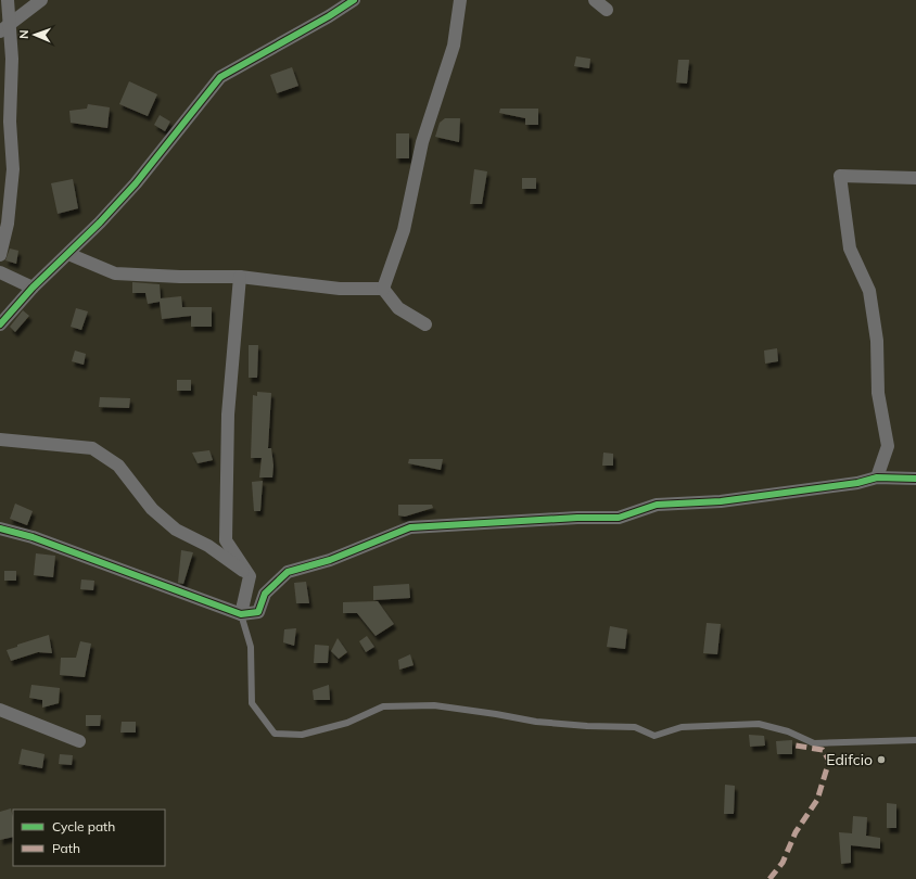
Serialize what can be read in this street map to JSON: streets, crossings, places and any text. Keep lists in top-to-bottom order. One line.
{"places":["Edifcio"],"legend":["Cycle path","Path"],"north":"left"}
